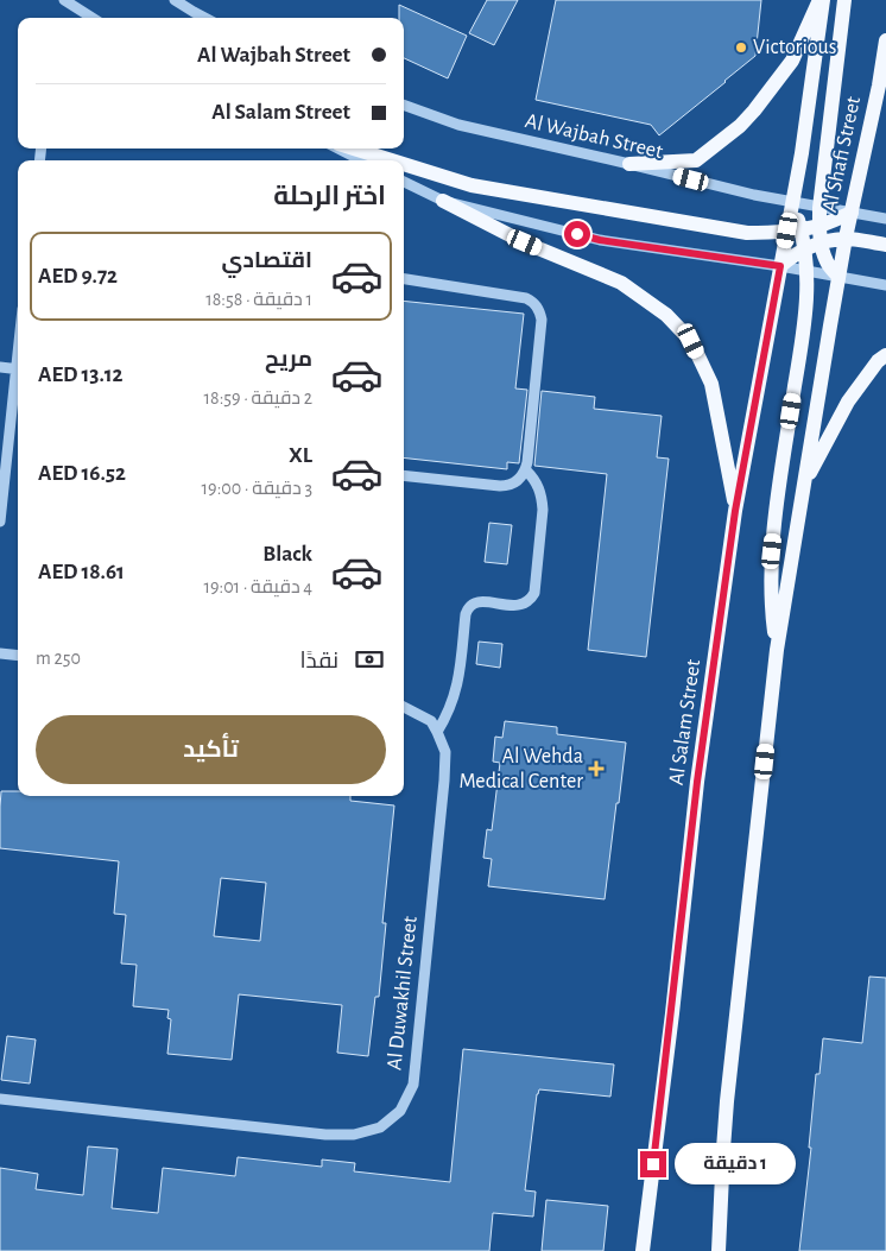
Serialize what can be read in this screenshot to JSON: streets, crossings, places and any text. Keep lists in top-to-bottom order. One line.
{"streets":{"main road":["Al Shafi Street","Al Salam Street"],"street":["Al Wajbah Street","Al Duwakhil Street"]},"crossings":[["Al Wajbah Street","Al Shafi Street"]],"places":{"other":["Victorious"],"health":["Al Wehda Medical Center"]},"page":{"banner":["Al Wajbah Street","Al Salam Street"],"heading":"اختر الرحلة","list":[{"name":"اقتصادي","note":"1 دقيقة · 18:58","value":"AED 9.72"},{"name":"مريح","note":"2 دقيقة · 18:59","value":"AED 13.12"},{"name":"XL","note":"3 دقيقة · 19:00","value":"AED 16.52"},{"name":"Black","note":"4 دقيقة · 19:01","value":"AED 18.61"}],"pay":["نقدًا","250 m"],"buttons":"تأكيد","bubble":"1 دقيقة"}}
